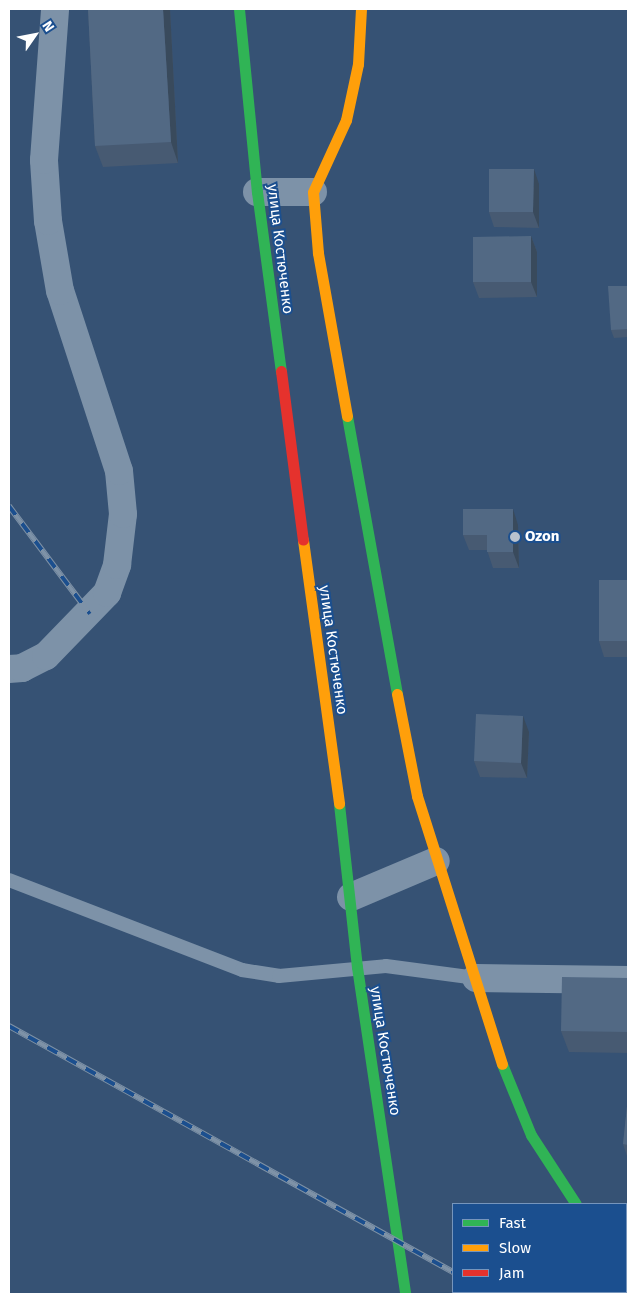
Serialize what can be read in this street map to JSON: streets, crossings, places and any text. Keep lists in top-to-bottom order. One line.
{"streets":{"street":["улица Костюченко"]},"places":["Ozon"],"legend":["Fast","Slow","Jam"],"north":"top right"}
